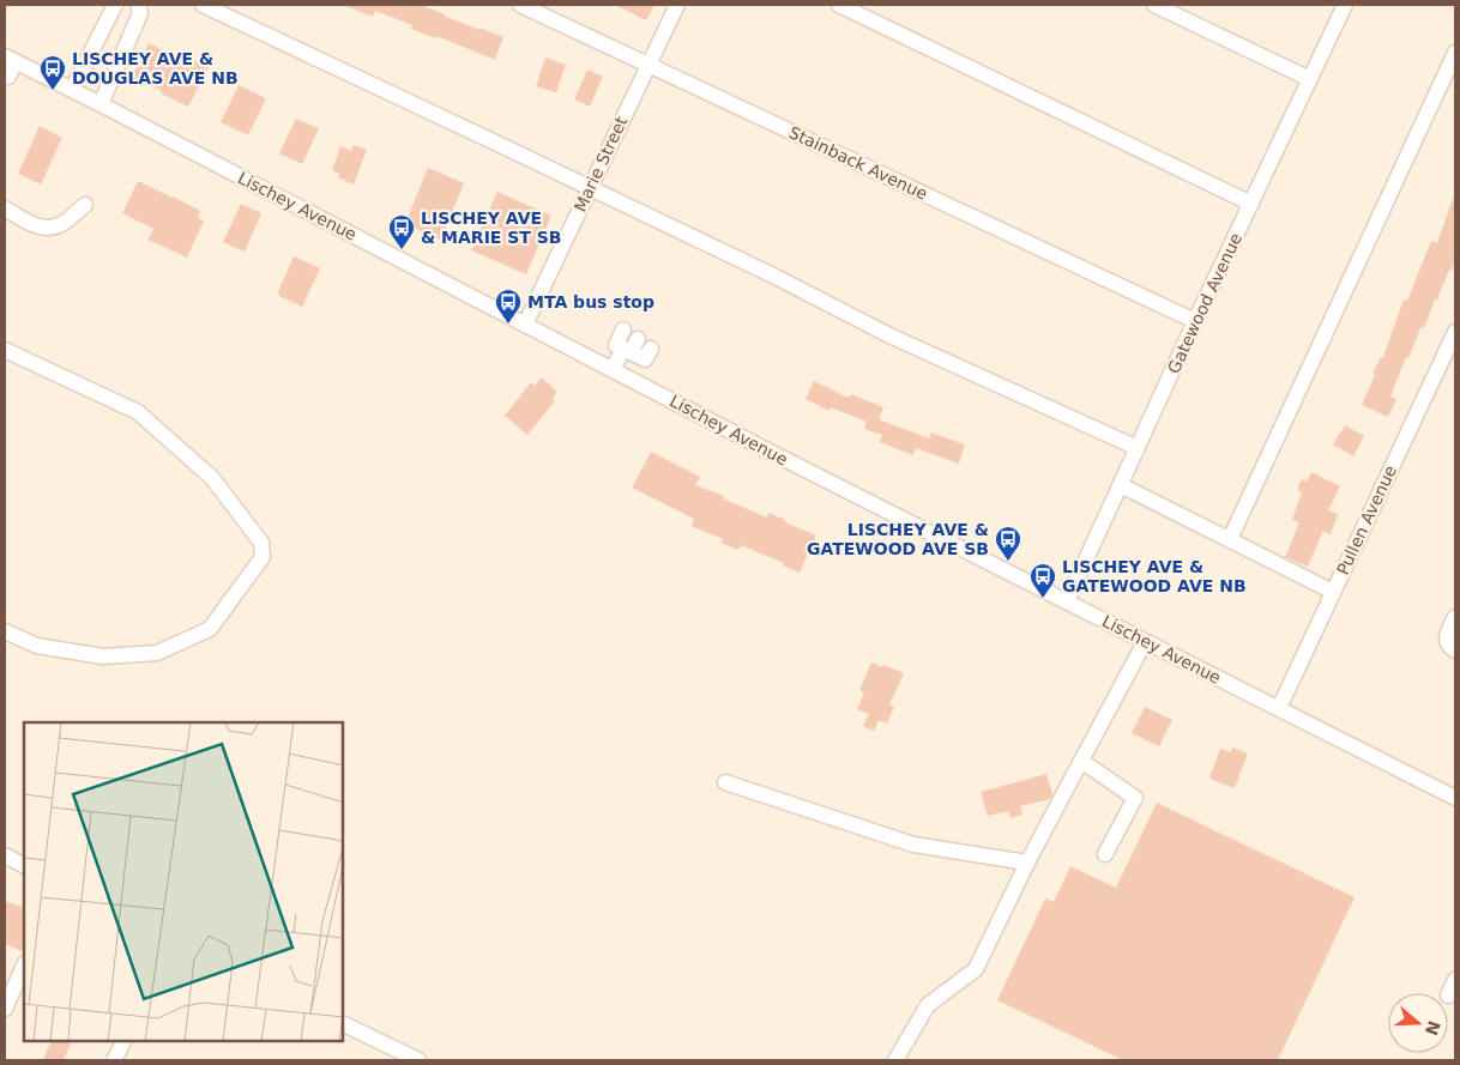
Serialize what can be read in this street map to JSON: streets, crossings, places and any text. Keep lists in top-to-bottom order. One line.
{"streets":{"street":["Stainback Avenue","Marie Street","Lischey Avenue","Gatewood Avenue","Pullen Avenue"]},"crossings":[["Stainback Avenue","Marie Street"],["Stainback Avenue","Gatewood Avenue"],["Marie Street","Lischey Avenue"],["Lischey Avenue","Gatewood Avenue"],["Lischey Avenue","Pullen Avenue"]],"places":{"bus stop":["LISCHEY AVE & DOUGLAS AVE NB","LISCHEY AVE & MARIE ST SB","MTA bus stop","LISCHEY AVE & GATEWOOD AVE SB","LISCHEY AVE & GATEWOOD AVE NB"]},"north":"right"}
